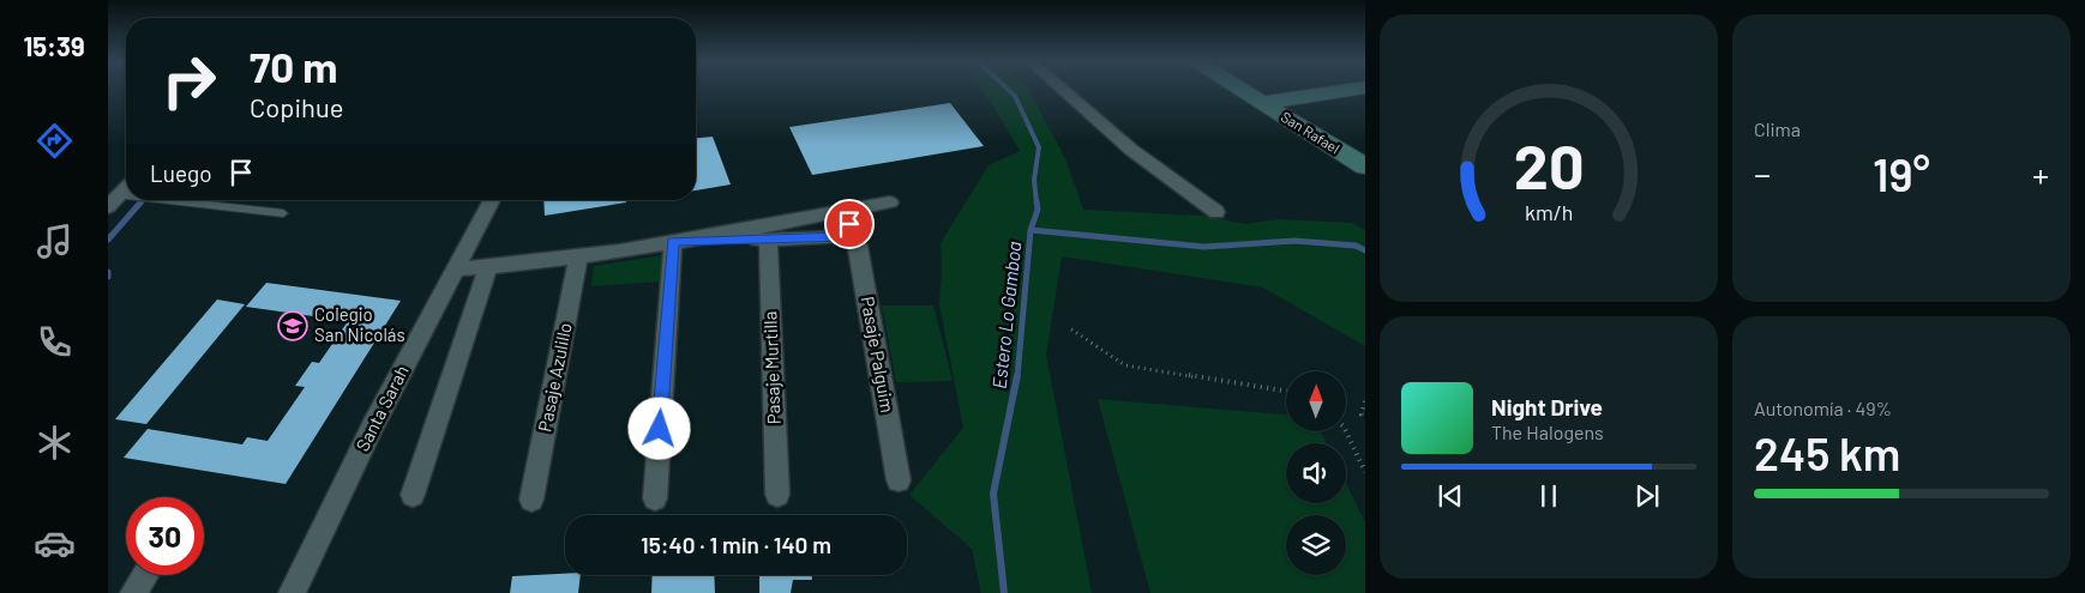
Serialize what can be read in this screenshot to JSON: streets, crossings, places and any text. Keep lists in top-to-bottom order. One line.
{"streets":{"street":["San Rafael","Pasaje Palguim","Pasaje Murtilla","Pasaje Azulillo","Santa Sarah"]},"water":["Estero Lo Gamboa"],"places":{"school or university":["Colegio San Nicolás"]},"north":"top","page":{"tabs":"15:39","tile":["Clima",["Autonomía · 49%","245 km"]],"turn":["70 m","Copihue"],"then":"Luego","heat":["−","19°","+"],"song":["Night Drive","The Halogens"],"limit":"30","trip":"15:40 · 1 min · 140 m","gauge":["20","km/h"]}}
